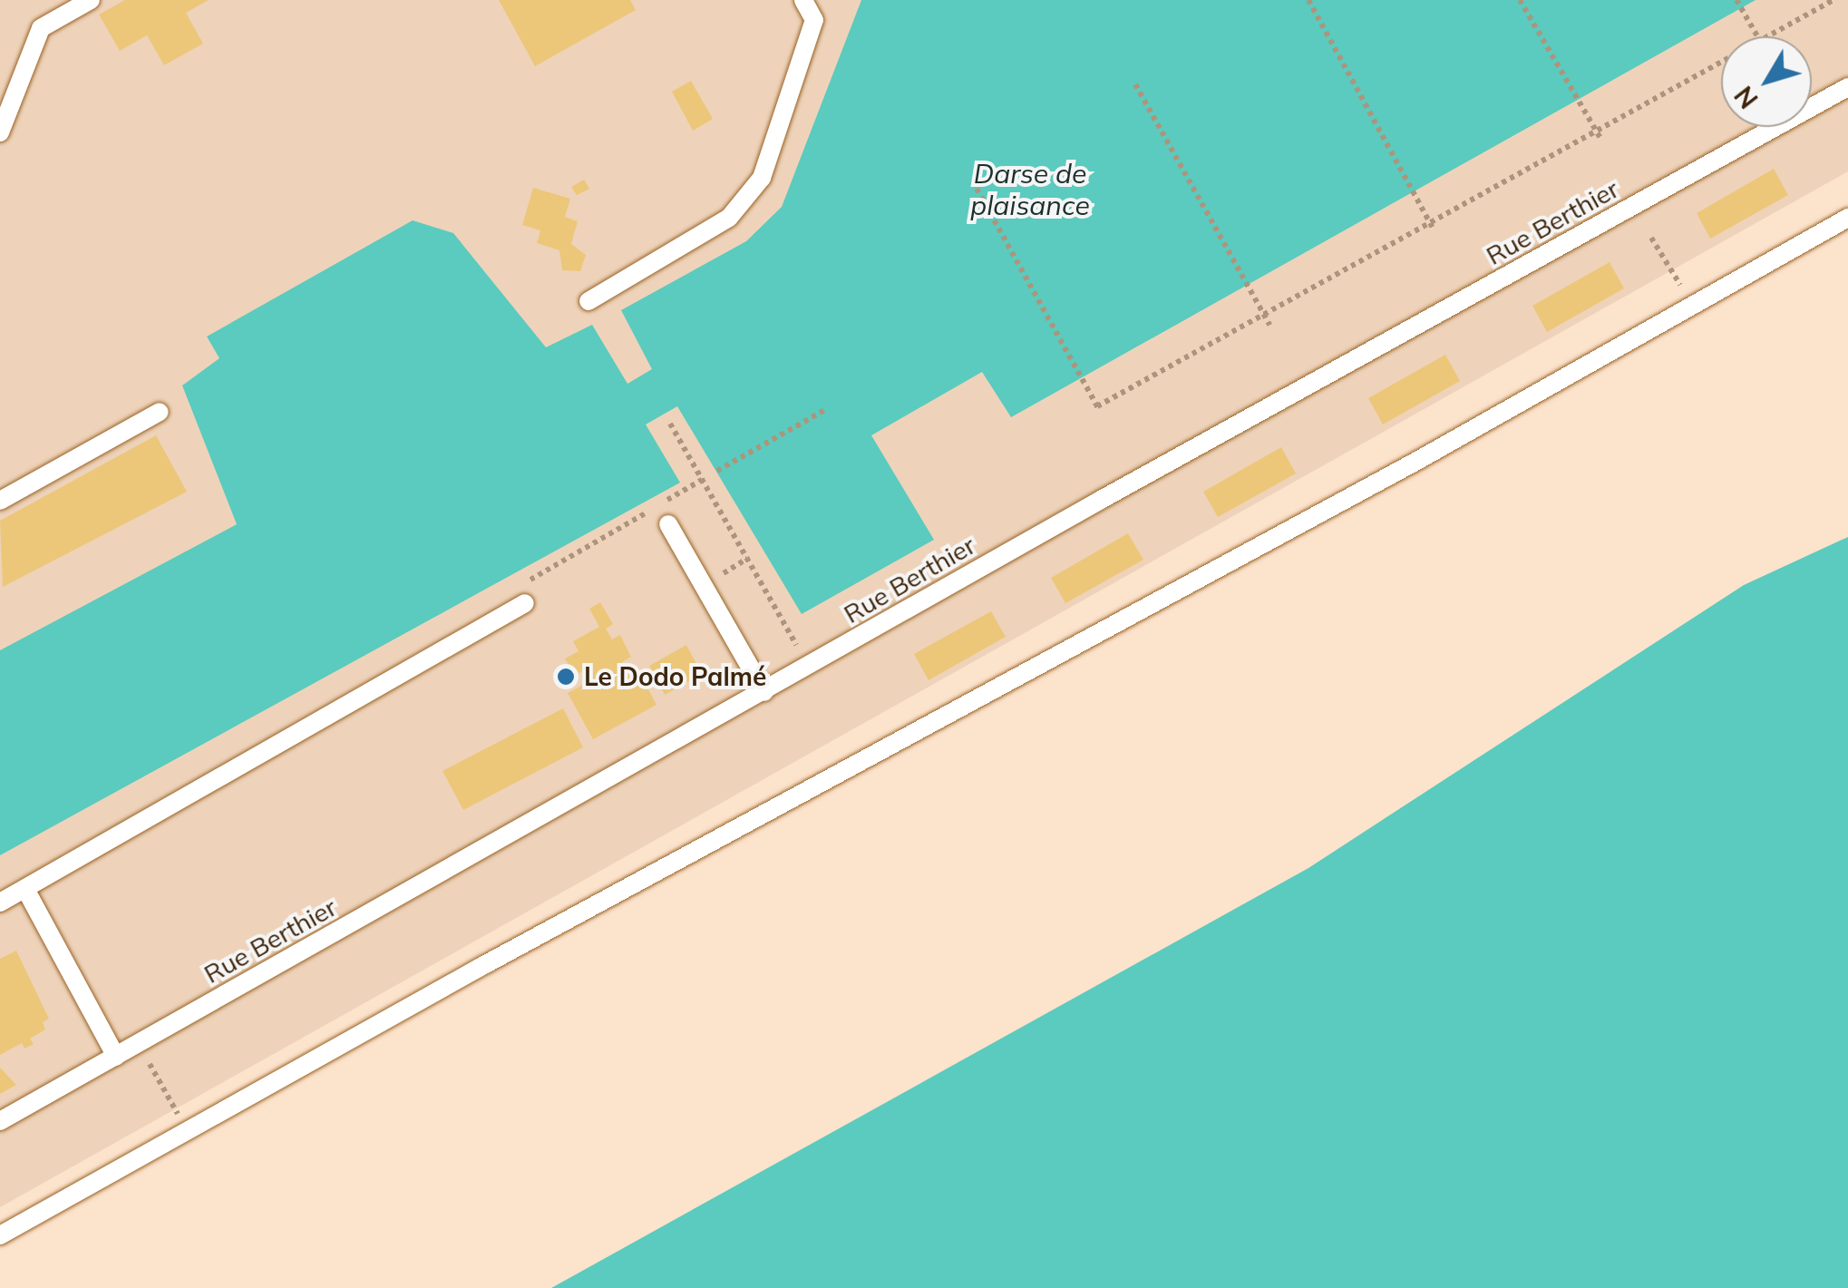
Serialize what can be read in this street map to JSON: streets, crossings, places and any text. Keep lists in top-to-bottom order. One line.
{"streets":{"lane":["Rue Berthier"]},"water":["Darse de plaisance"],"places":["Le Dodo Palmé"],"north":"bottom left"}
